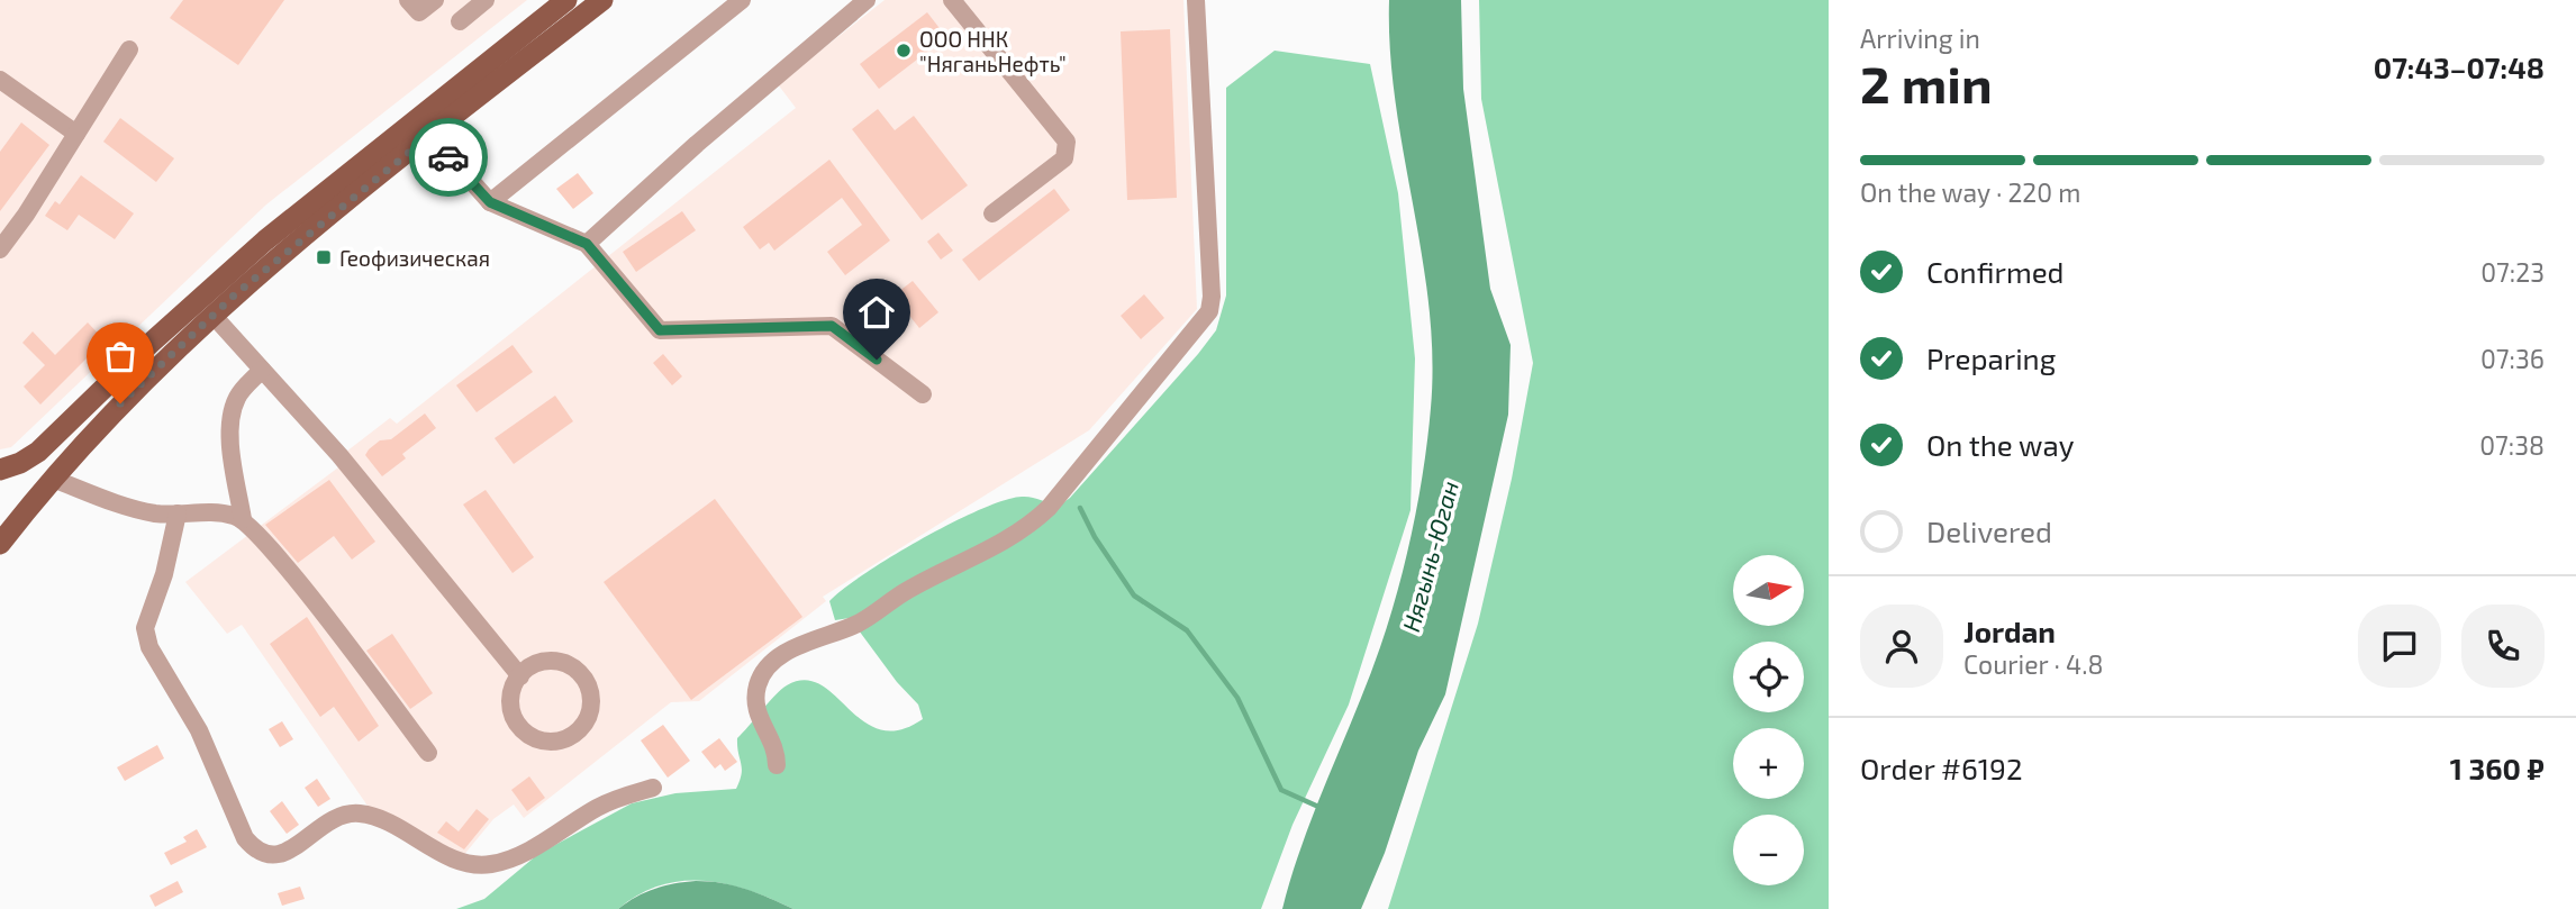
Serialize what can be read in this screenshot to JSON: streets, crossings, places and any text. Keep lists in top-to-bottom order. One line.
{"water":["Нягынь-Юган"],"places":{"other":["ООО ННК \"НяганьНефть\""],"transit":["Геофизическая"]},"north":"right","page":{"heading":["2 min","Arriving in","07:43–07:48"],"panel":["Jordan","Courier · 4.8","Order #6192","1 360 ₽"],"bar":"On the way · 220 m","list":[["Confirmed","07:23"],["Preparing","07:36"],["On the way","07:38"],"Delivered"],"map_buttons":["+","−"]}}
